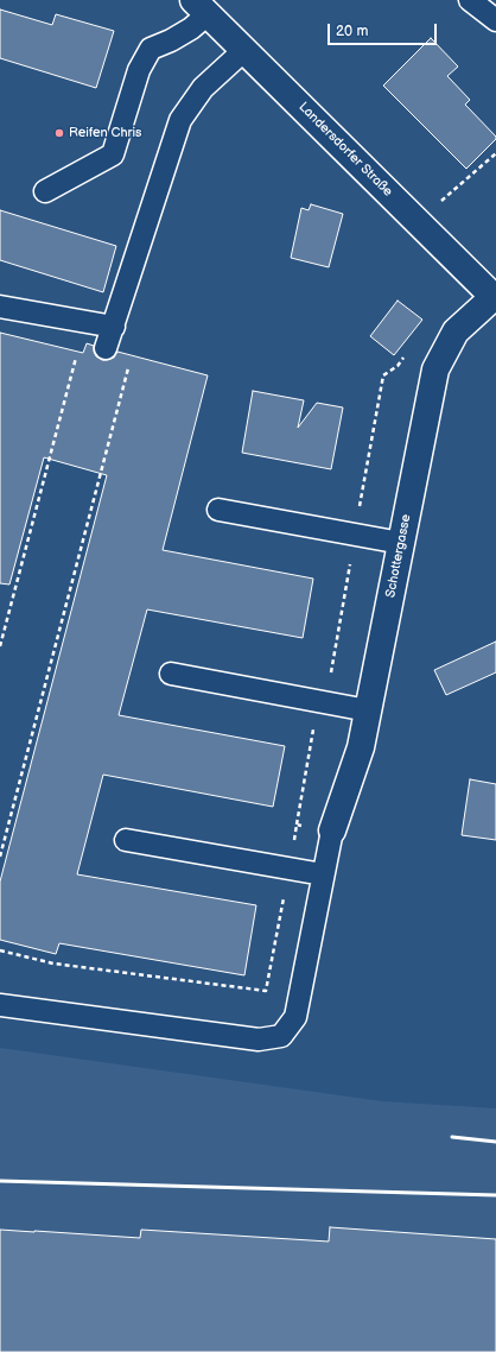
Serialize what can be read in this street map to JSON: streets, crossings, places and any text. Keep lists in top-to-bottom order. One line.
{"streets":{"street":["Landersdorfer Straße","Schottergasse"]},"crossings":[["Landersdorfer Straße","Schottergasse"]],"places":["Reifen Chris"],"scale_bar":"20 m"}
